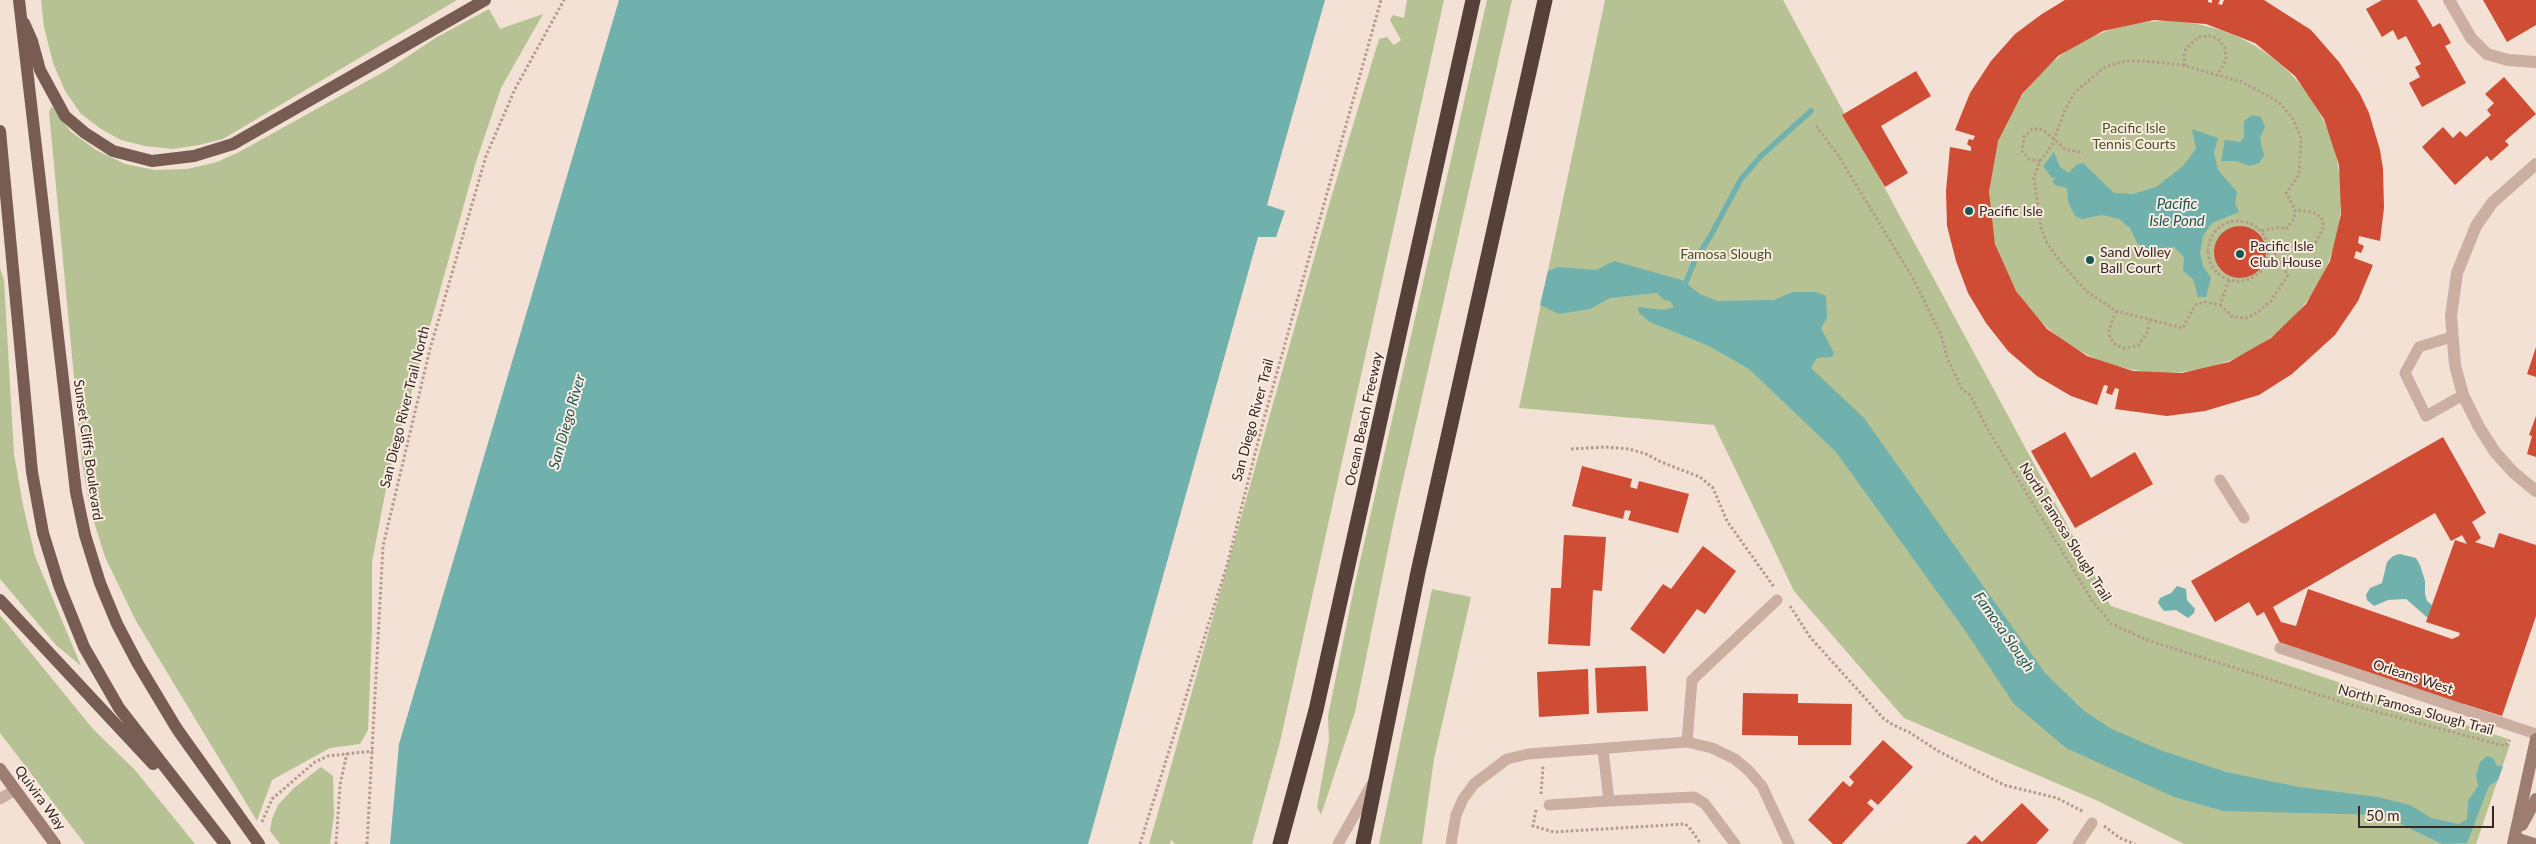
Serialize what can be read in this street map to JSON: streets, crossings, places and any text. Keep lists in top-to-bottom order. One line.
{"streets":{"highway":["Ocean Beach Freeway"],"main road":["Sunset Cliffs Boulevard","Quivira Way"],"lane":["Orleans West"],"path":["San Diego River Trail North","San Diego River Trail","North Famosa Slough Trail"]},"crossings":[["North Famosa Slough Trail","Orleans West"]],"water":["Pacific Isle Pond","San Diego River","Famosa Slough"],"parks":["Pacific Isle Tennis Courts","Famosa Slough"],"places":["Pacific Isle","Pacific Isle Club House","Sand Volley Ball Court"],"scale_bar":"50 m"}
